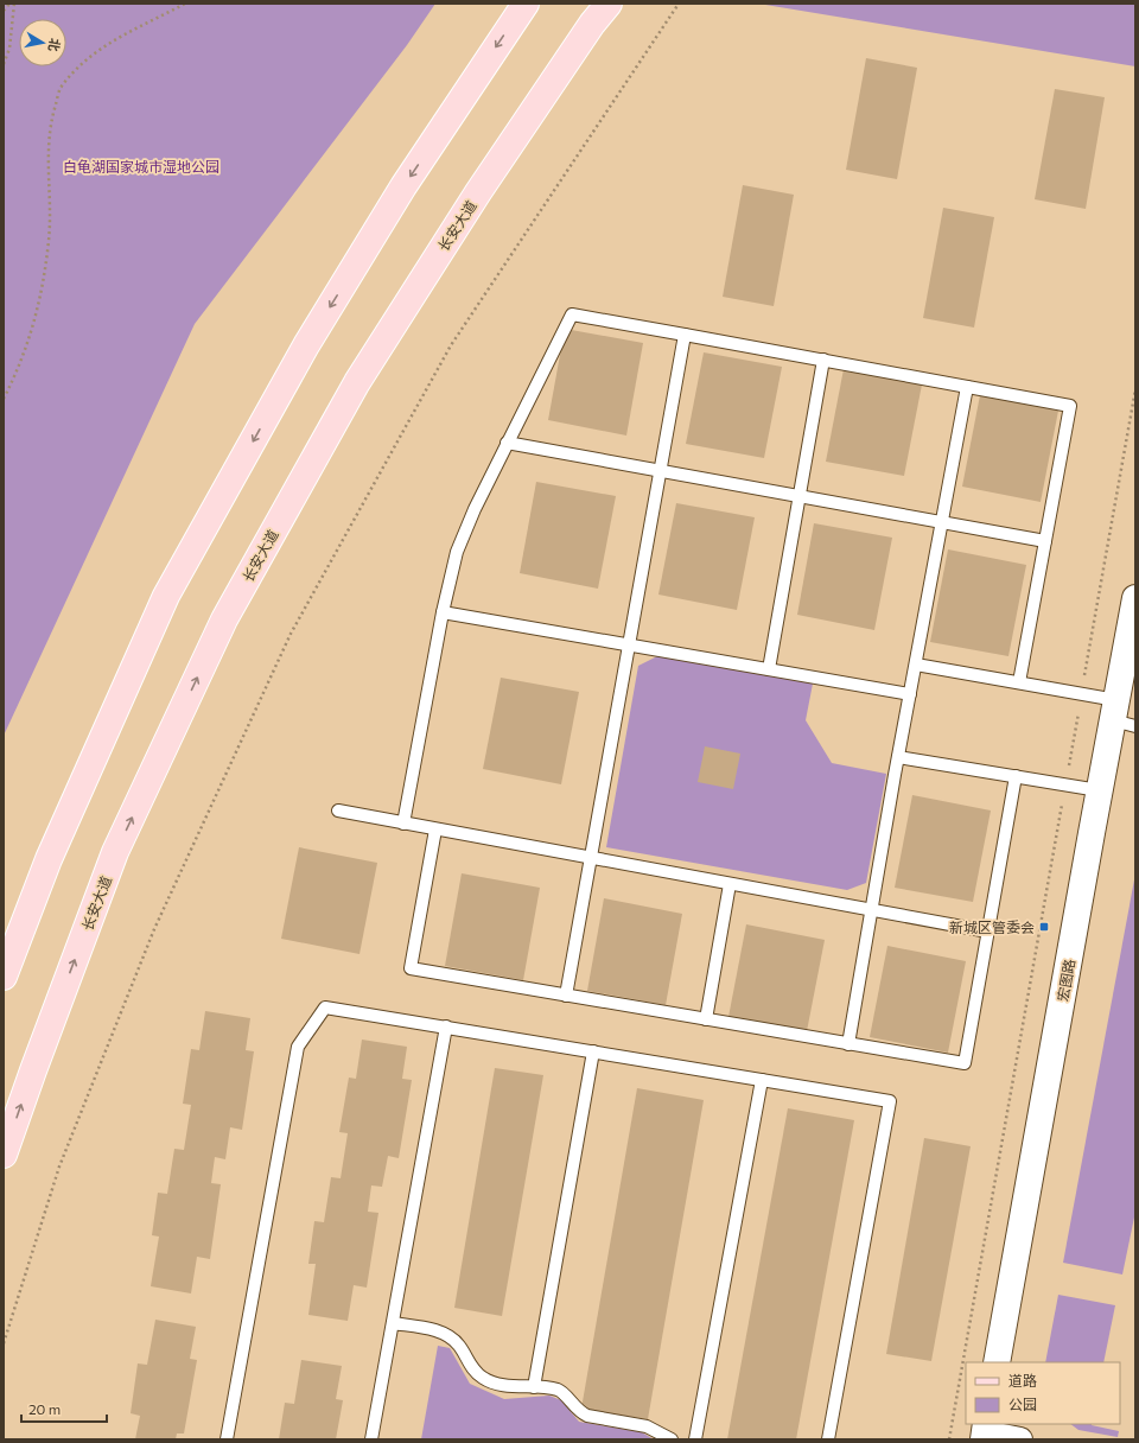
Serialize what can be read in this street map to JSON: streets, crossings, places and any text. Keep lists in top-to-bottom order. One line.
{"streets":{"main road":["长安大道"],"street":["宏图路"]},"parks":["白龟湖国家城市湿地公园"],"places":{"transit":["新城区管委会"]},"legend":["道路","公园"],"scale_bar":"20 m","north":"right"}
